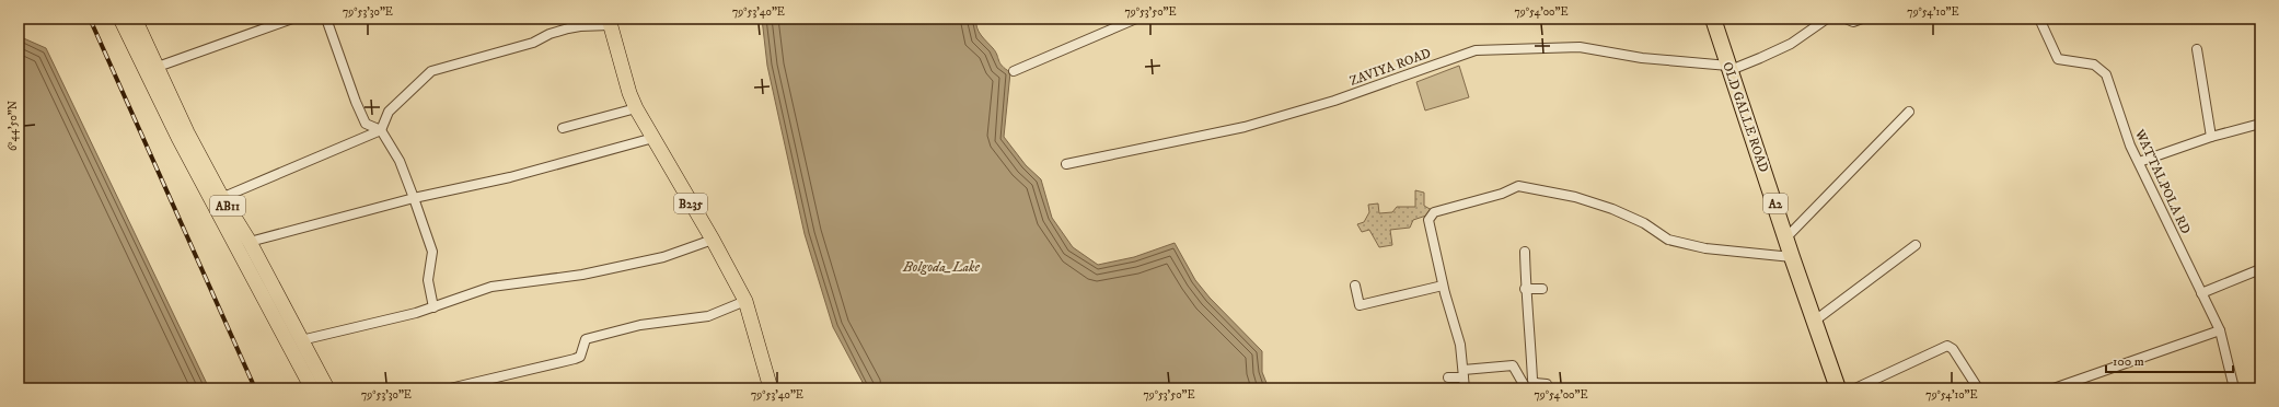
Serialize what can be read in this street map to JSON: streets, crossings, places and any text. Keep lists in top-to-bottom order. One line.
{"streets":{"highway":["OLD GALLE ROAD","A2"],"main road":["B235","AB11"],"street":["ZAVIYA ROAD","WATTALPOLA RD"]},"crossings":[["ZAVIYA ROAD","OLD GALLE ROAD"]],"water":["Bolgoda_Lake"],"scale_bar":"100 m","coordinates":["79°53'30\"E","79°53'40\"E","79°53'50\"E","79°54'00\"E","79°54'10\"E","6°44'50\"N"]}
